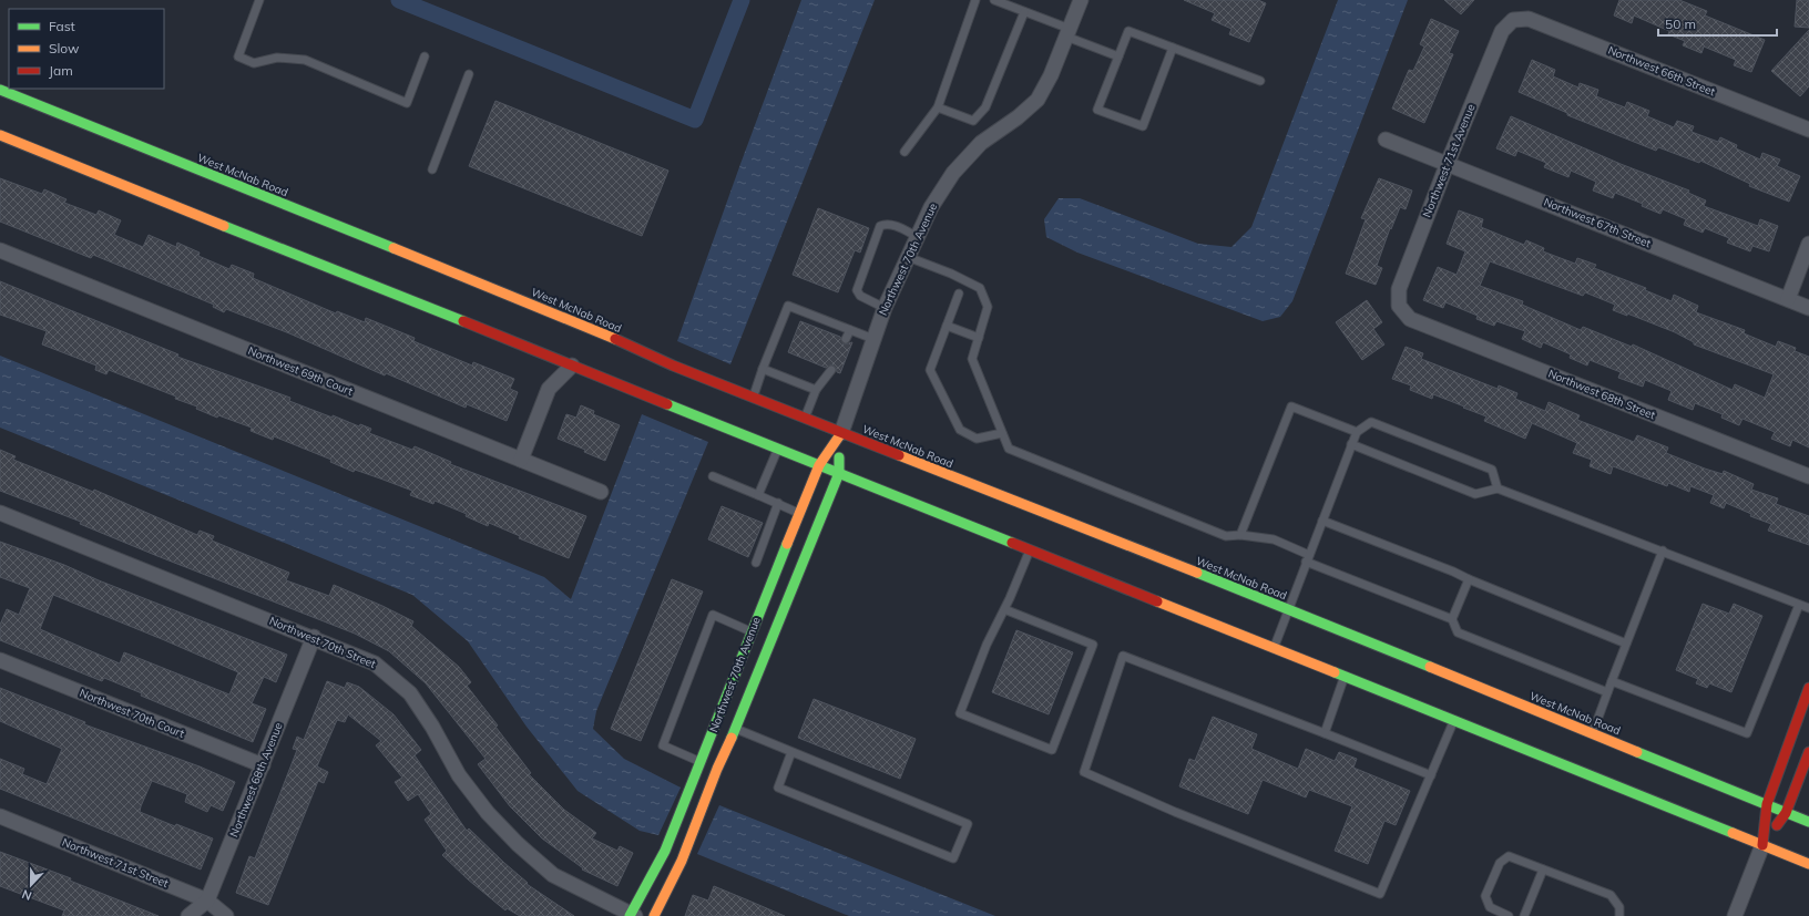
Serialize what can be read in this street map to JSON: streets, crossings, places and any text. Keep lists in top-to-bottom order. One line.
{"streets":{"main road":["West McNab Road","Northwest 70th Avenue"],"street":["Northwest 66th Street","Northwest 71st Avenue","Northwest 67th Street","Northwest 69th Court","Northwest 68th Street","Northwest 70th Street","Northwest 70th Court","Northwest 68th Avenue","Northwest 71st Street"]},"crossings":[["Northwest 66th Street","Northwest 71st Avenue"],["Northwest 71st Avenue","Northwest 67th Street"],["Northwest 71st Avenue","Northwest 68th Street"],["West McNab Road","Northwest 70th Avenue"],["Northwest 70th Avenue","Northwest 70th Street"],["Northwest 70th Street","Northwest 68th Avenue"],["Northwest 70th Court","Northwest 68th Avenue"],["Northwest 68th Avenue","Northwest 71st Street"]],"legend":["Fast","Slow","Jam"],"scale_bar":"50 m","north":"bottom"}
